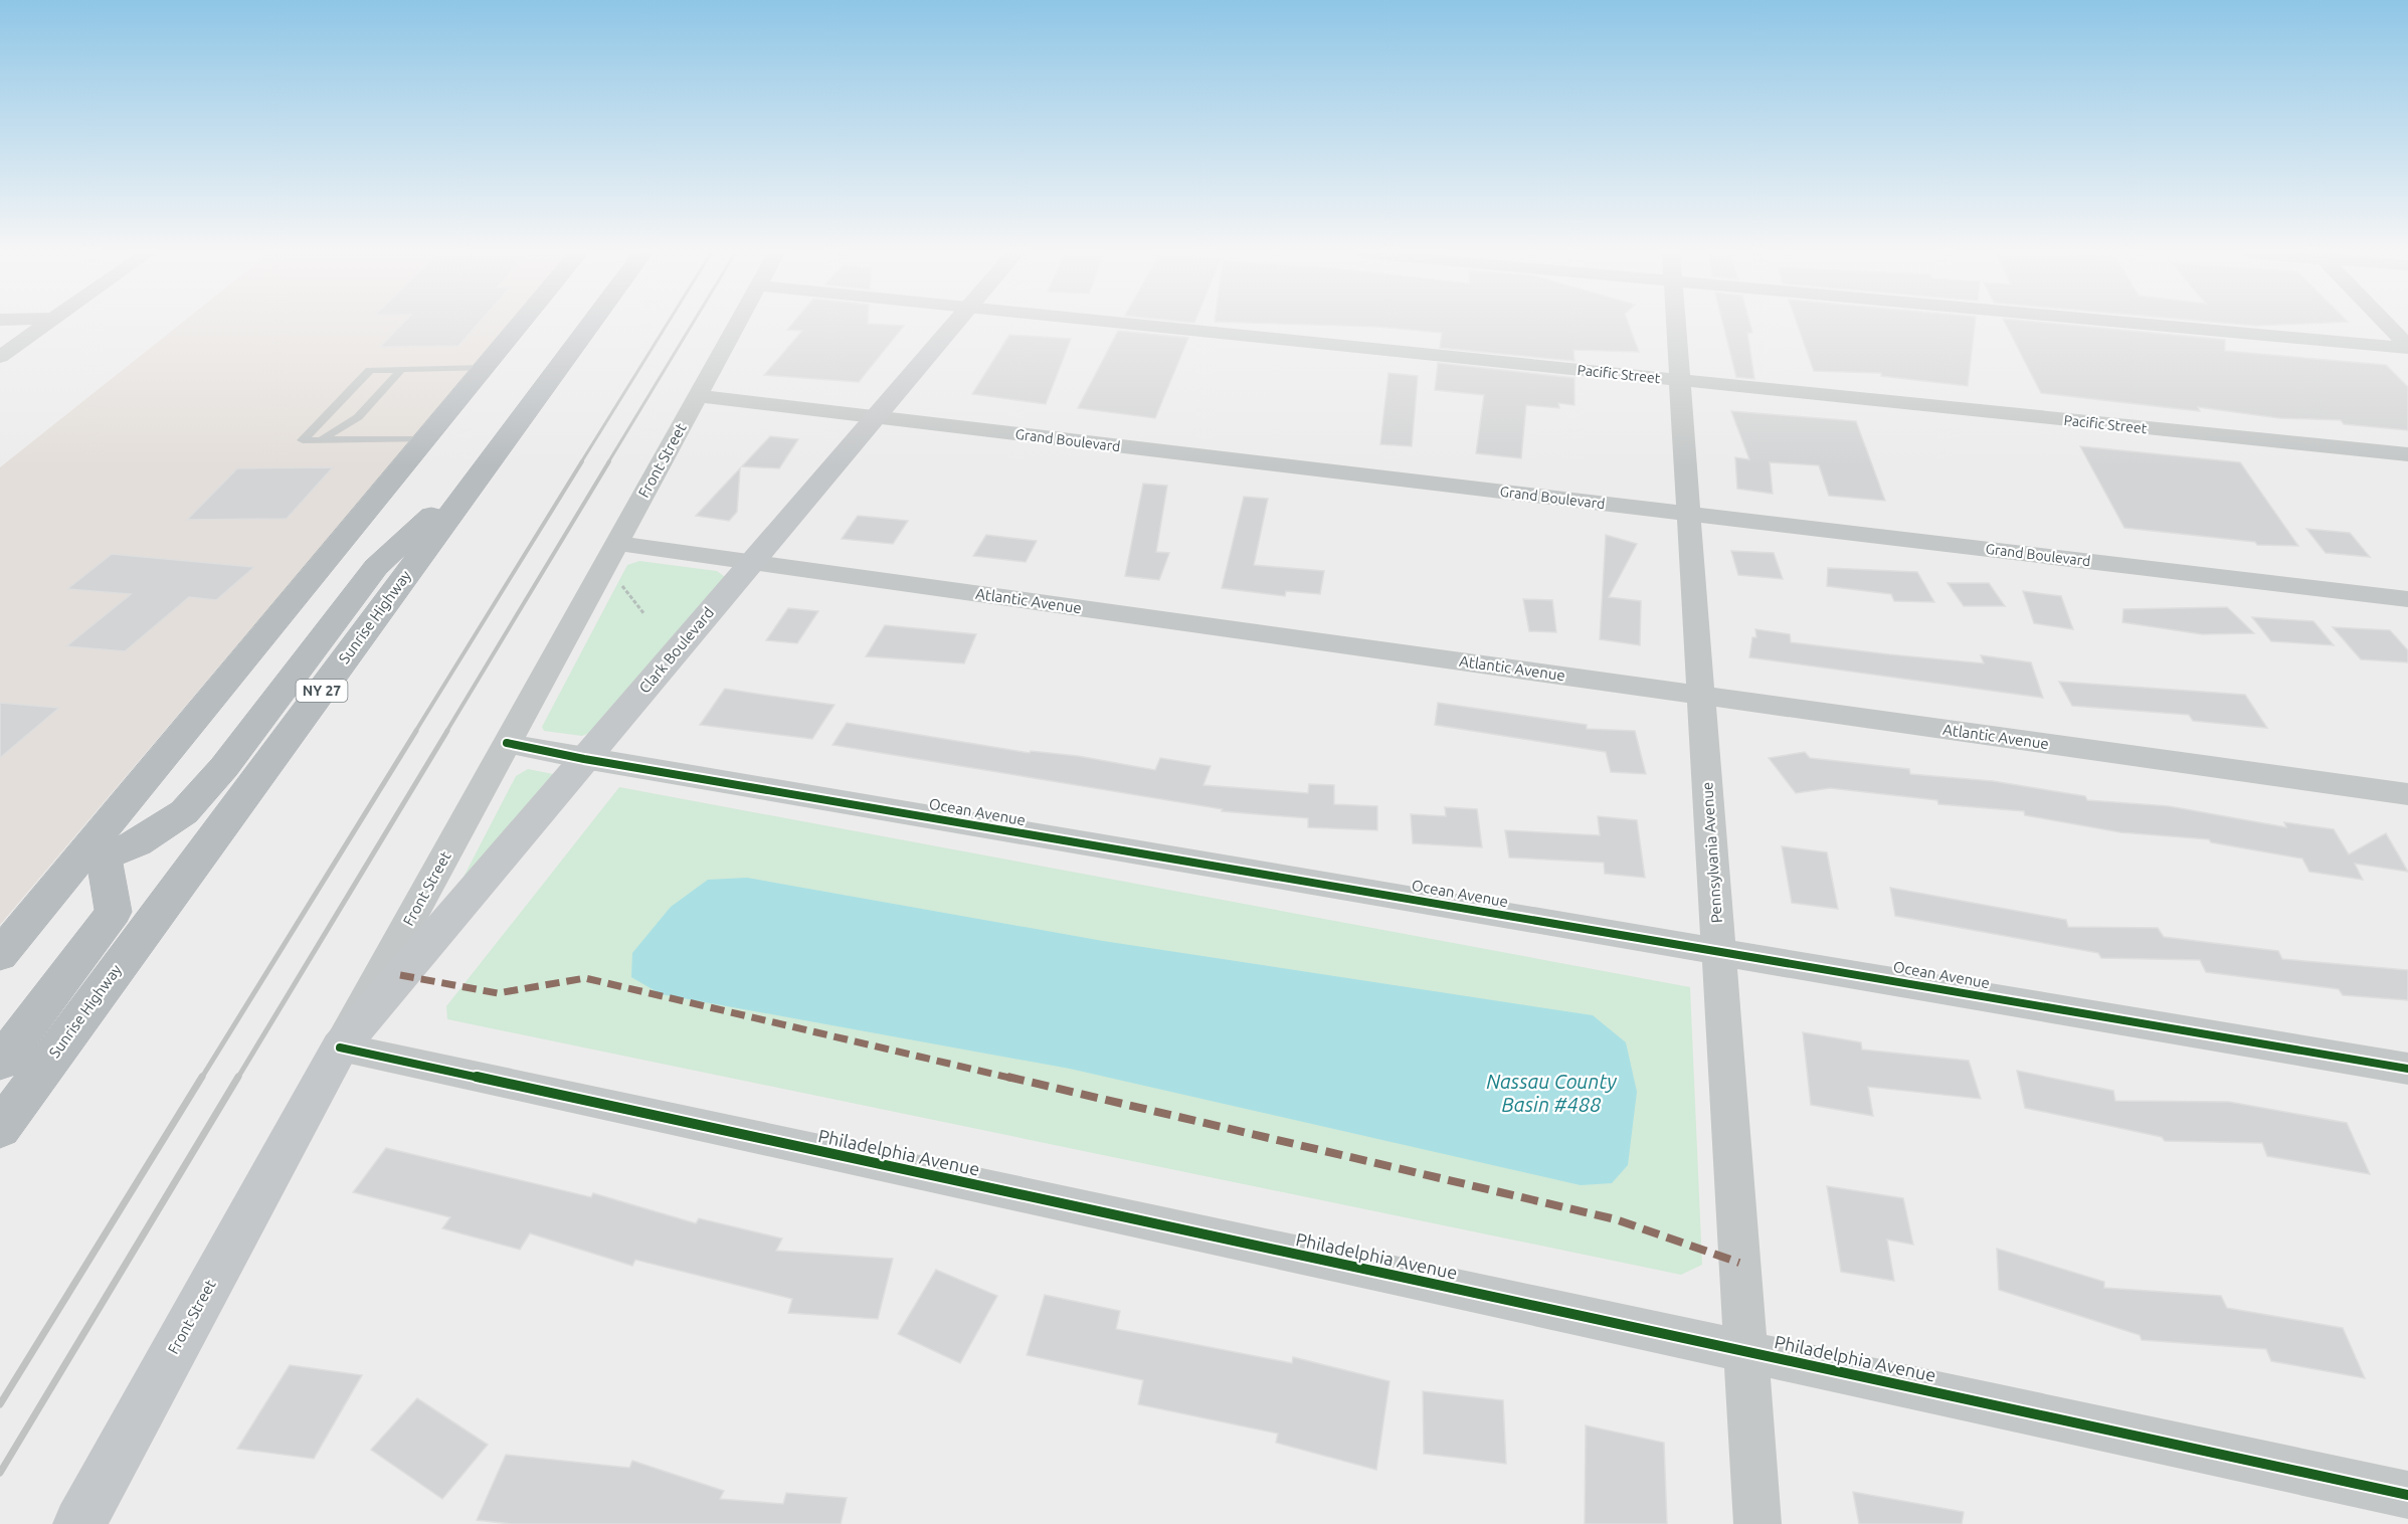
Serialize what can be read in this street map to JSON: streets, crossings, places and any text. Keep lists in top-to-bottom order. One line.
{"streets":{"highway":["Sunrise Highway","NY 27"],"street":["Pacific Street","Grand Boulevard","Front Street","Atlantic Avenue","Clark Boulevard","Ocean Avenue","Pennsylvania Avenue","Philadelphia Avenue"]},"crossings":[["Pacific Street","Pennsylvania Avenue"],["Grand Boulevard","Front Street"],["Grand Boulevard","Clark Boulevard"],["Grand Boulevard","Pennsylvania Avenue"],["Front Street","Atlantic Avenue"],["Front Street","Clark Boulevard"],["Front Street","Ocean Avenue"],["Front Street","Philadelphia Avenue"],["Atlantic Avenue","Clark Boulevard"],["Atlantic Avenue","Pennsylvania Avenue"],["Clark Boulevard","Ocean Avenue"],["Clark Boulevard","Philadelphia Avenue"],["Ocean Avenue","Pennsylvania Avenue"],["Pennsylvania Avenue","Philadelphia Avenue"]],"water":["Nassau County Basin #488"]}
